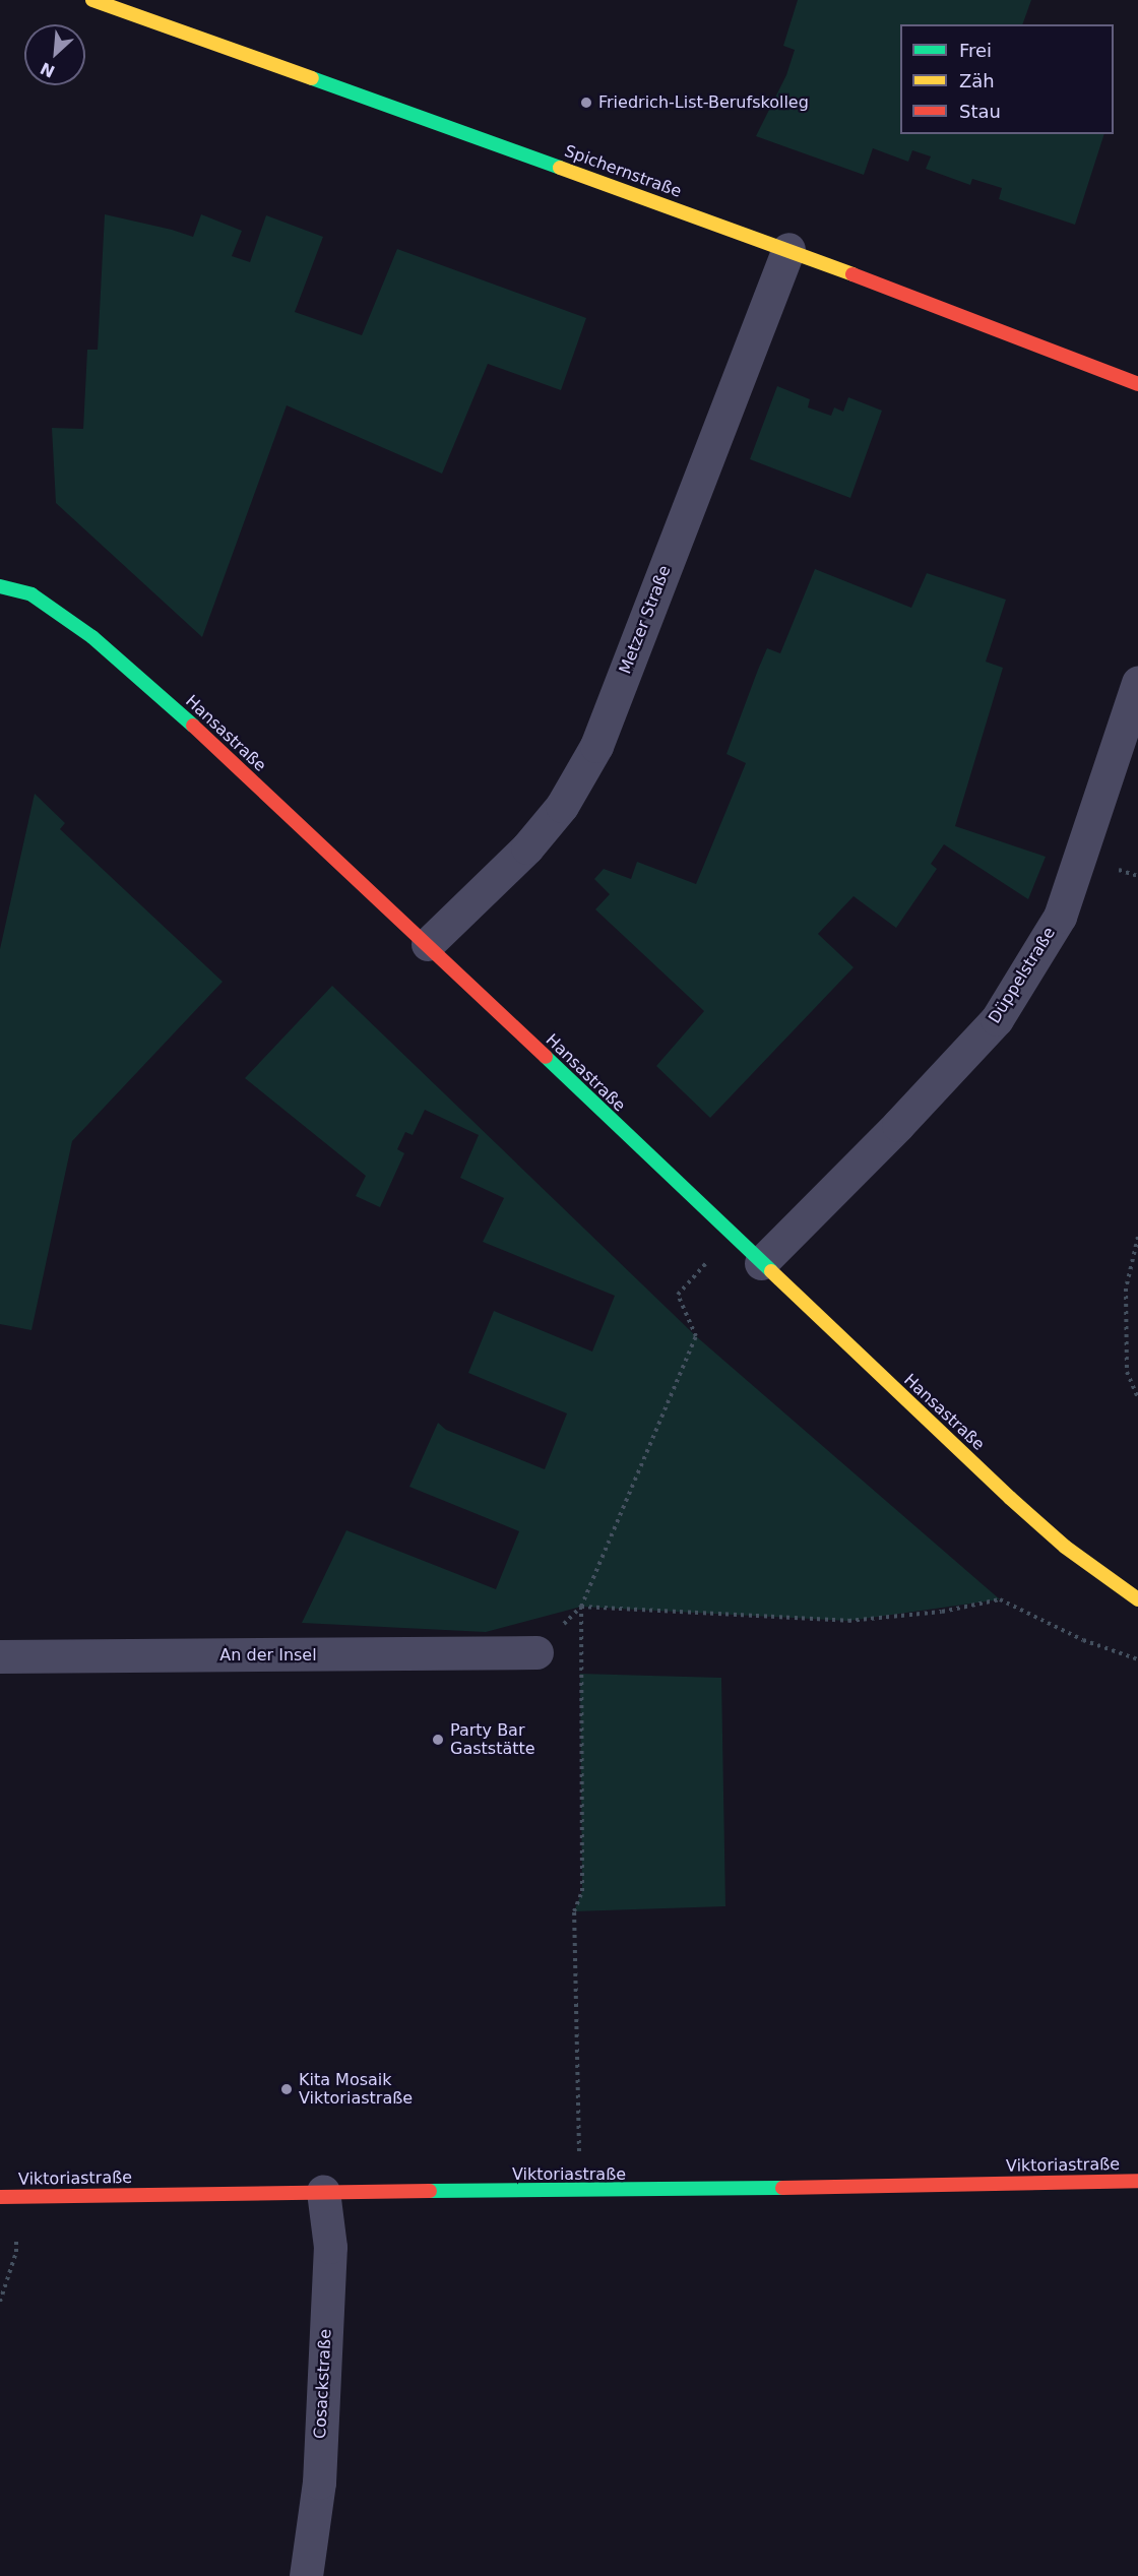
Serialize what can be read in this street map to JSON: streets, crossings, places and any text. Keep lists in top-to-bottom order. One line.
{"streets":{"street":["Spichernstraße","Metzer Straße","Hansastraße","Düppelstraße","An der Insel","Viktoriastraße","Cosackstraße"]},"crossings":[["Spichernstraße","Metzer Straße"],["Metzer Straße","Hansastraße"],["Hansastraße","Düppelstraße"],["Viktoriastraße","Cosackstraße"]],"places":["Friedrich-List-Berufskolleg","Party Bar Gaststätte","Kita Mosaik Viktoriastraße"],"legend":["Frei","Zäh","Stau"],"north":"bottom left"}
